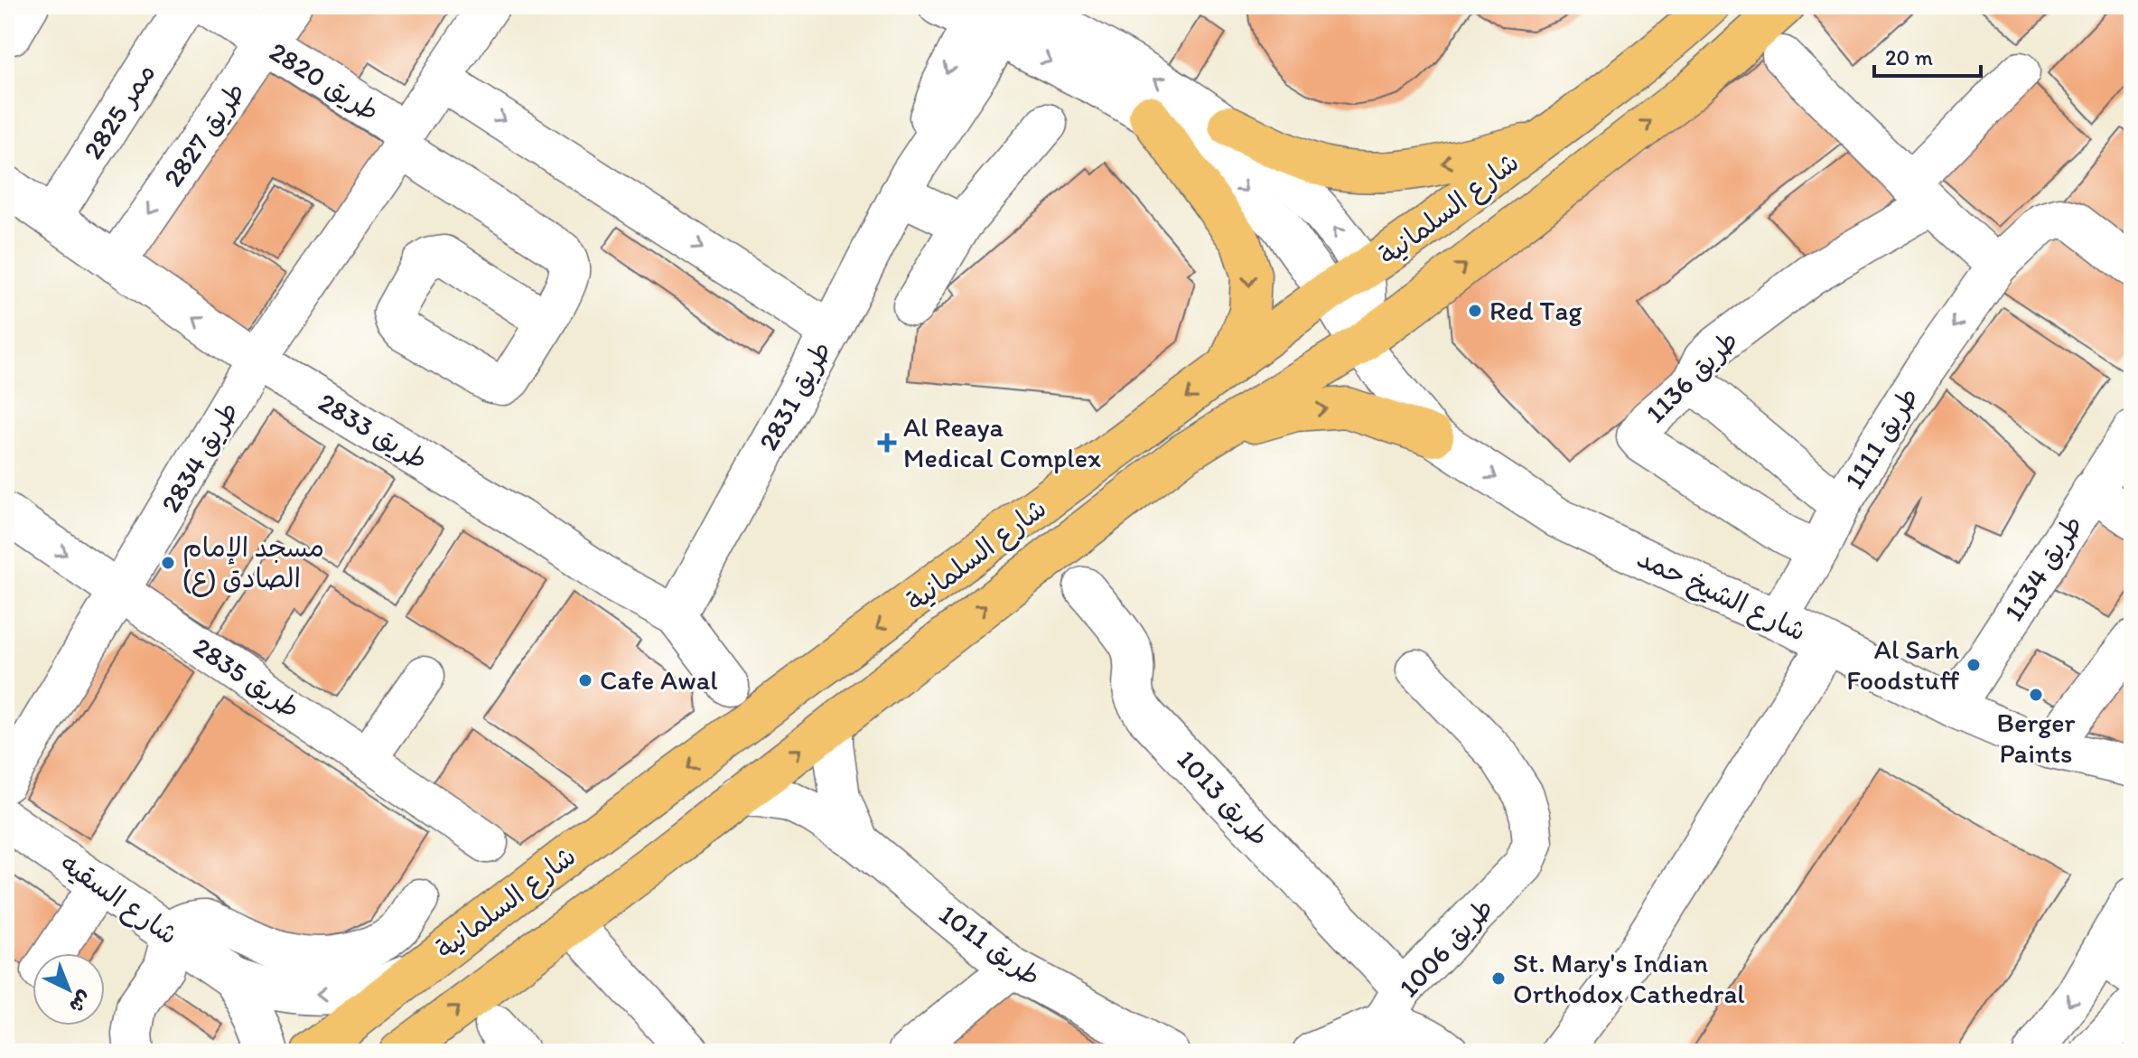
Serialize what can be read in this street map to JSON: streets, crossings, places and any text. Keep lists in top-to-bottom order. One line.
{"streets":{"main road":["شارع السلمانية"],"street":["طريق 2820","ممر 2825","طريق 2827","طريق 1136","طريق 2831","طريق 2833","طريق 1111","طريق 2834","طريق 1134","شارع الشيخ حمد","طريق 2835","طريق 1013","شارع السقيه","طريق 1011","طريق 1006"]},"crossings":[["طريق 2820","طريق 2827"],["طريق 2820","طريق 2834"],["ممر 2825","طريق 2833"],["طريق 2827","طريق 2833"],["شارع السلمانية","شارع الشيخ حمد"],["شارع السلمانية","شارع السقيه"],["شارع السلمانية","طريق 1011"],["طريق 1136","طريق 1111"],["طريق 2831","طريق 2833"],["طريق 2831","شارع الشيخ حمد"],["طريق 2833","طريق 2834"],["طريق 1111","شارع الشيخ حمد"],["طريق 2834","طريق 2835"],["طريق 1134","شارع الشيخ حمد"],["طريق 1013","طريق 1006"]],"one_way":["طريق 2827","طريق 1111"],"places":{"other":["Red Tag","مسجد الإمام الصادق (ع)","Al Sarh Foodstuff","Cafe Awal","Berger Paints","St. Mary's Indian Orthodox Cathedral"],"health":["Al Reaya Medical Complex"]},"scale_bar":"20 m","north":"bottom right"}
